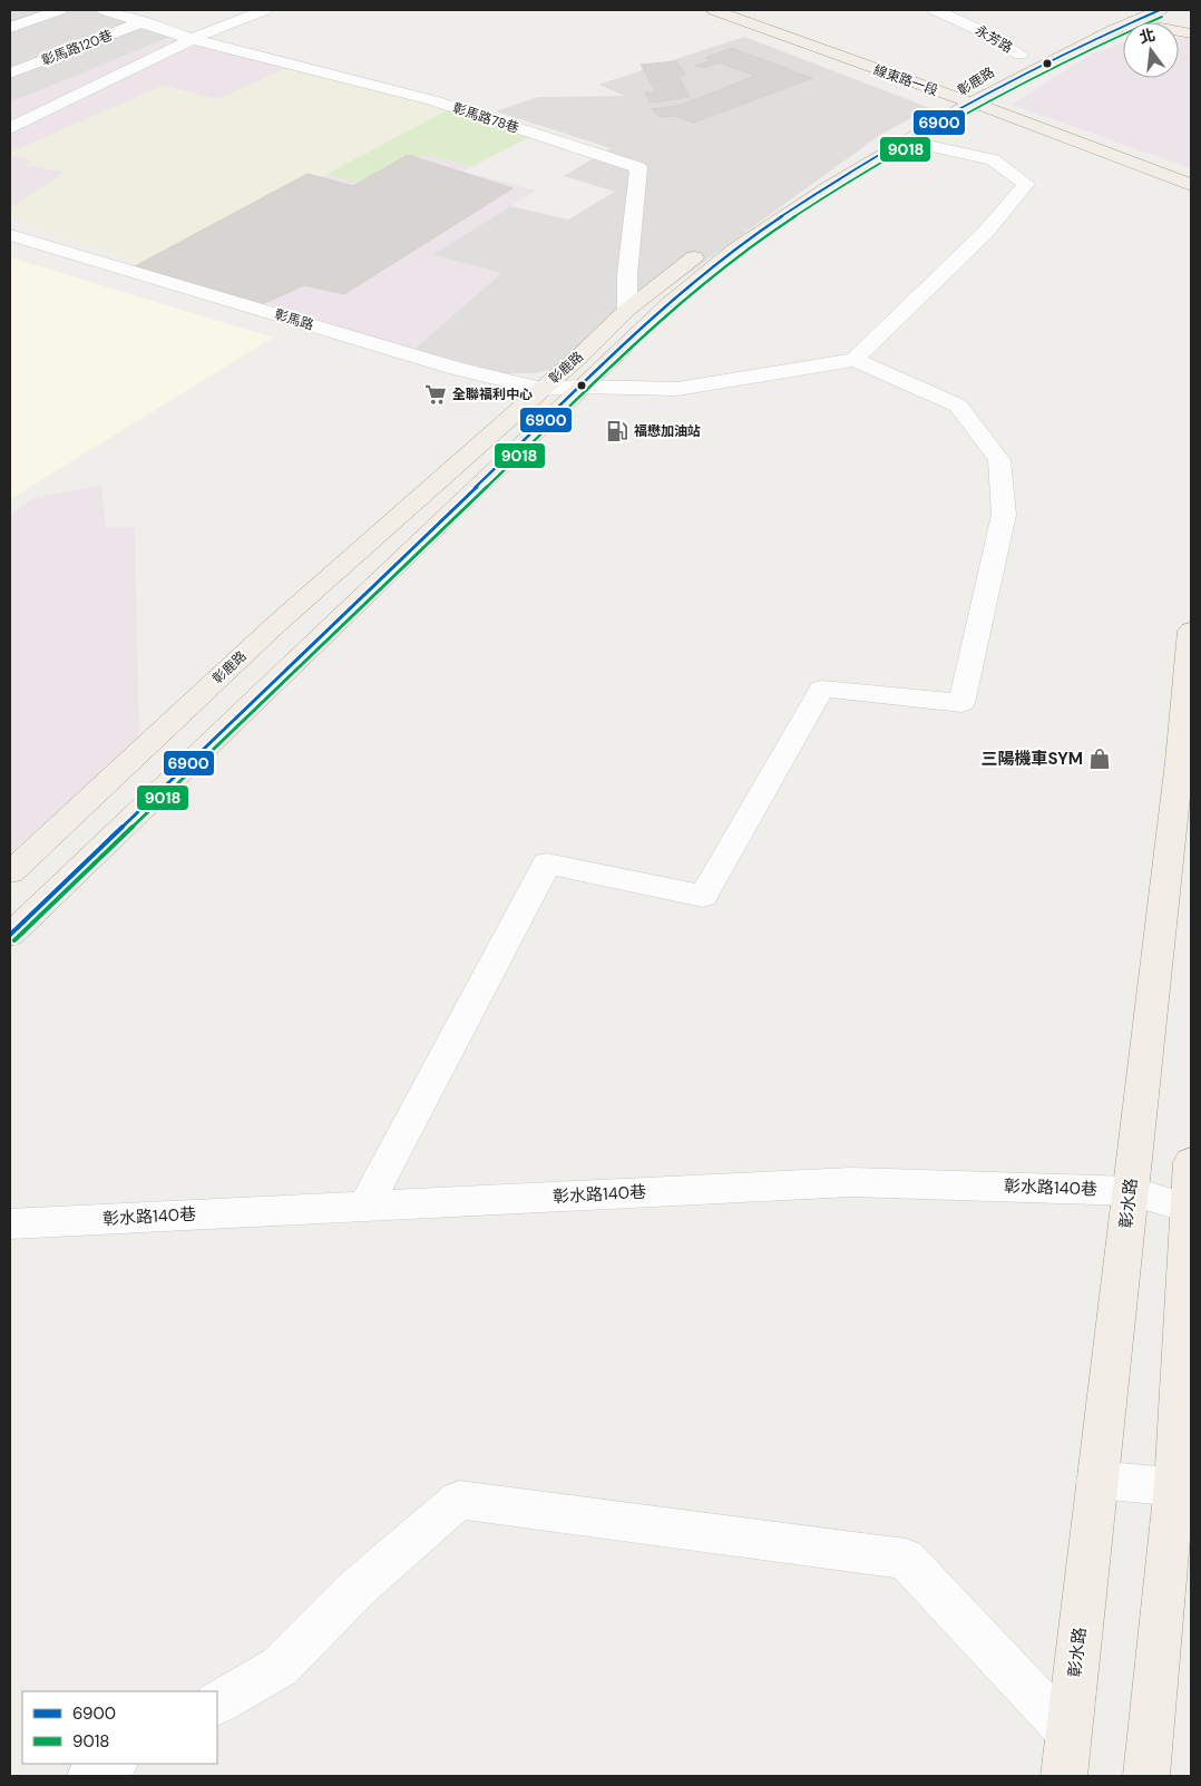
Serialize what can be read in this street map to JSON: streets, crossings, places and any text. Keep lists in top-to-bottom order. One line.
{"streets":{"main road":["線東路一段","彰鹿路","彰水路"],"street":["永芳路","彰馬路120巷","彰馬路78巷","彰馬路","彰水路140巷"]},"crossings":[["永芳路","彰鹿路"],["線東路一段","彰鹿路"],["彰鹿路","彰馬路78巷"],["彰鹿路","彰馬路"],["彰水路140巷","彰水路"]],"places":{"supermarket":["全聯福利中心"],"fuel station":["福懋加油站"],"shop":["三陽機車SYM"]},"lines":["transit line 6900","transit line 9018"],"legend":["6900","9018"],"north":"top"}
